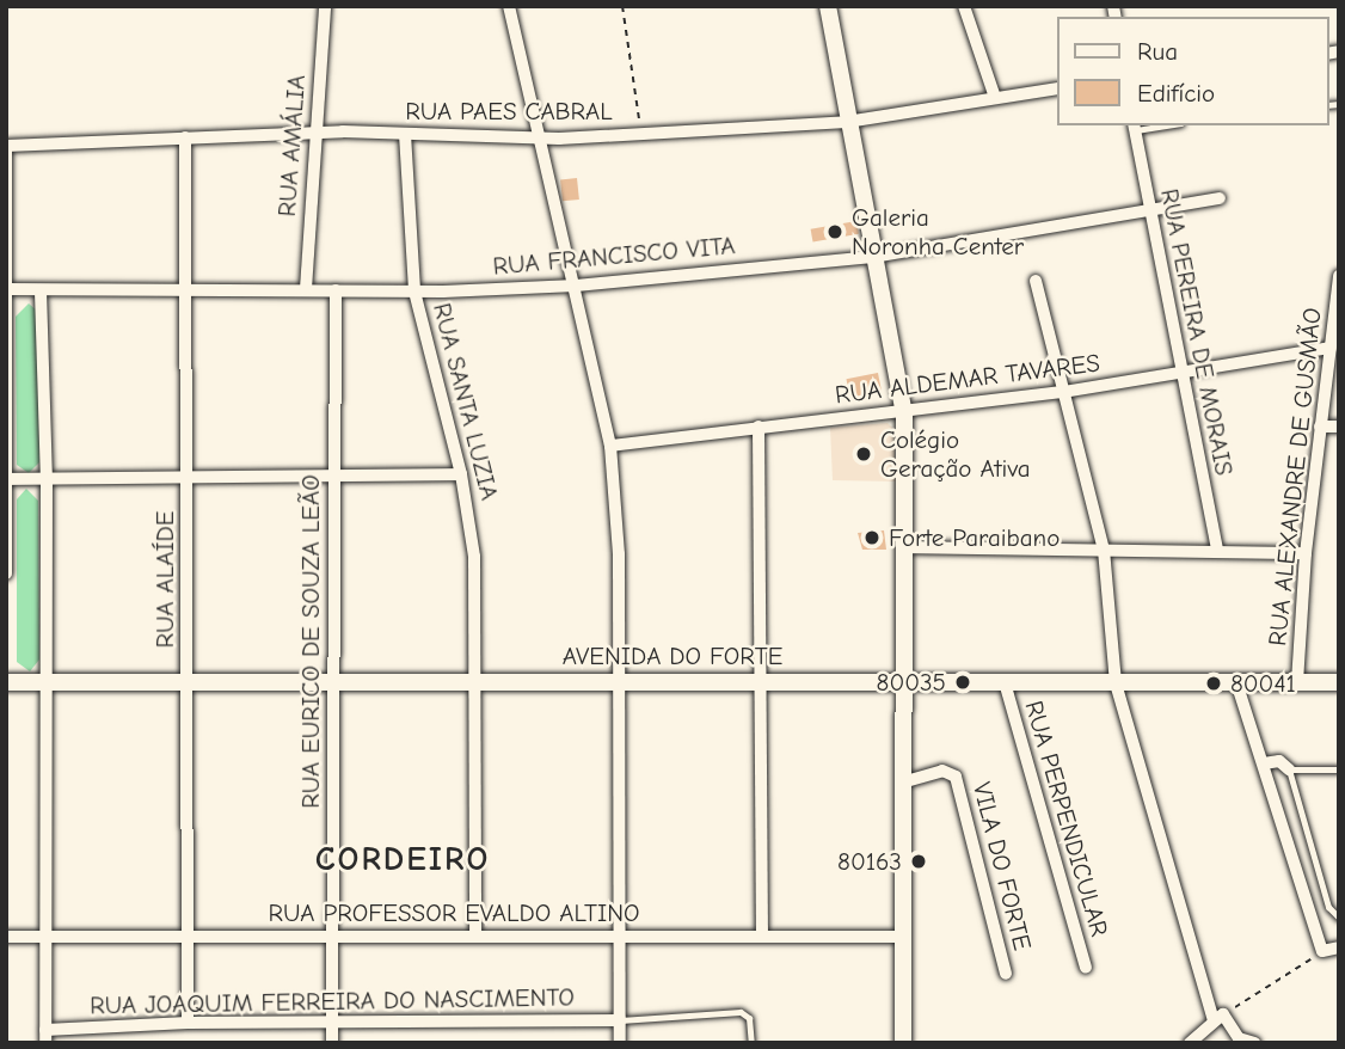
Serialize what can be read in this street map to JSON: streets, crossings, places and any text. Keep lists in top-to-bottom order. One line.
{"streets":{"street":["RUA PAES CABRAL","RUA AMÁLIA","RUA FRANCISCO VITA","RUA PEREIRA DE MORAIS","RUA ALDEMAR TAVARES","RUA SANTA LUZIA","RUA ALEXANDRE DE GUSMÃO","RUA ALAÍDE","RUA EURICO DE SOUZA LEÃO","AVENIDA DO FORTE","RUA PERPENDICULAR","VILA DO FORTE","RUA PROFESSOR EVALDO ALTINO","RUA JOAQUIM FERREIRA DO NASCIMENTO"]},"crossings":[["RUA PAES CABRAL","RUA AMÁLIA"],["RUA PAES CABRAL","RUA SANTA LUZIA"],["RUA PAES CABRAL","RUA ALAÍDE"],["RUA AMÁLIA","RUA FRANCISCO VITA"],["RUA FRANCISCO VITA","RUA PEREIRA DE MORAIS"],["RUA FRANCISCO VITA","RUA SANTA LUZIA"],["RUA FRANCISCO VITA","RUA ALAÍDE"],["RUA FRANCISCO VITA","RUA EURICO DE SOUZA LEÃO"],["RUA PEREIRA DE MORAIS","RUA ALDEMAR TAVARES"],["RUA ALDEMAR TAVARES","RUA ALEXANDRE DE GUSMÃO"],["RUA SANTA LUZIA","AVENIDA DO FORTE"],["RUA SANTA LUZIA","RUA PROFESSOR EVALDO ALTINO"],["RUA ALEXANDRE DE GUSMÃO","AVENIDA DO FORTE"],["RUA ALAÍDE","AVENIDA DO FORTE"],["RUA ALAÍDE","RUA PROFESSOR EVALDO ALTINO"],["RUA ALAÍDE","RUA JOAQUIM FERREIRA DO NASCIMENTO"],["RUA EURICO DE SOUZA LEÃO","AVENIDA DO FORTE"],["RUA EURICO DE SOUZA LEÃO","RUA PROFESSOR EVALDO ALTINO"],["RUA EURICO DE SOUZA LEÃO","RUA JOAQUIM FERREIRA DO NASCIMENTO"],["AVENIDA DO FORTE","RUA PERPENDICULAR"]],"districts":["CORDEIRO"],"places":["Galeria Noronha Center","Colégio Geração Ativa","Forte Paraibano","80035","80041","80163"],"legend":["Rua","Edifício"]}
